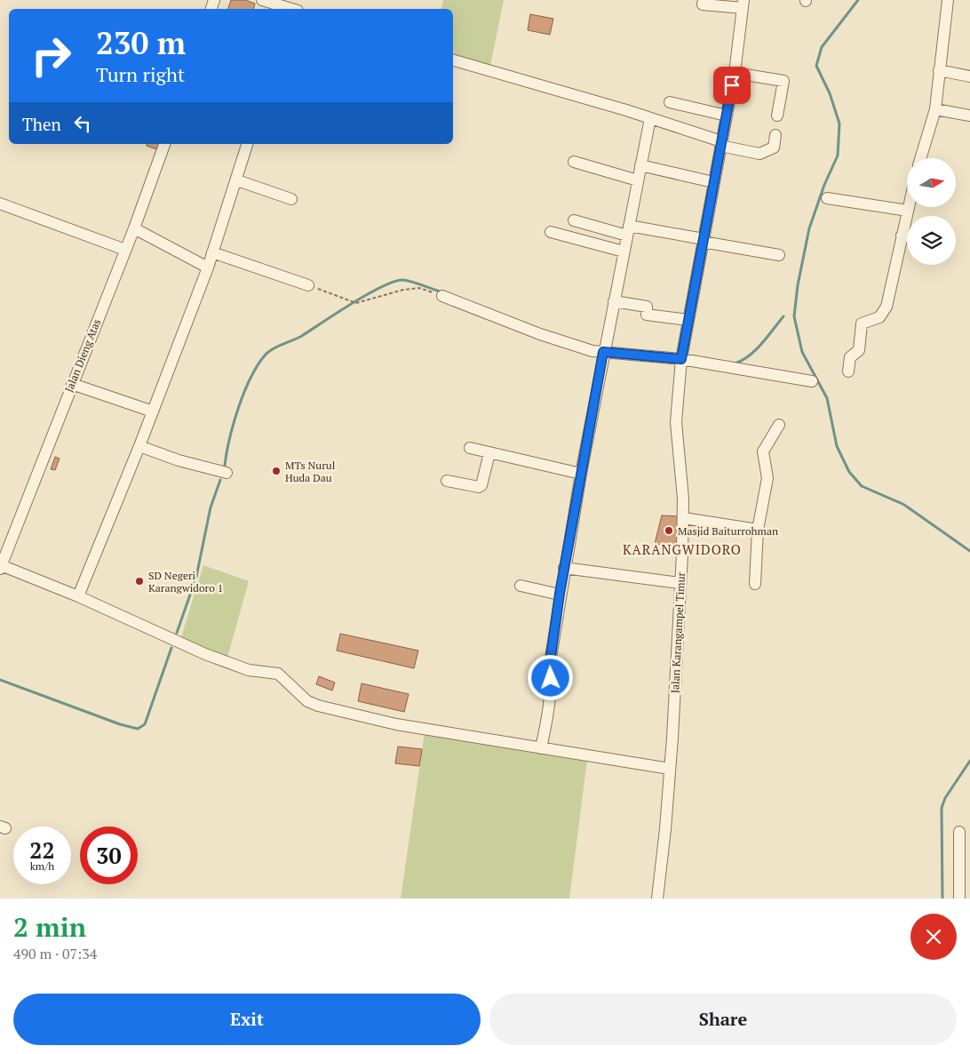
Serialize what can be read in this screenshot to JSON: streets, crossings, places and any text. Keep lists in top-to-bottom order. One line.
{"streets":{"street":["Jalan Dieng Atas","Jalan Karangampel Timur"]},"districts":["KARANGWIDORO"],"places":["MTs Nurul Huda Dau","Masjid Baiturrohman","SD Negeri Karangwidoro 1"],"north":"right","page":{"turn":["230 m","Turn right"],"then":"Then","speed":"22 km/h","limit":"30","heading":["2 min","490 m · 07:34"],"buttons":["Exit","Share"]}}
